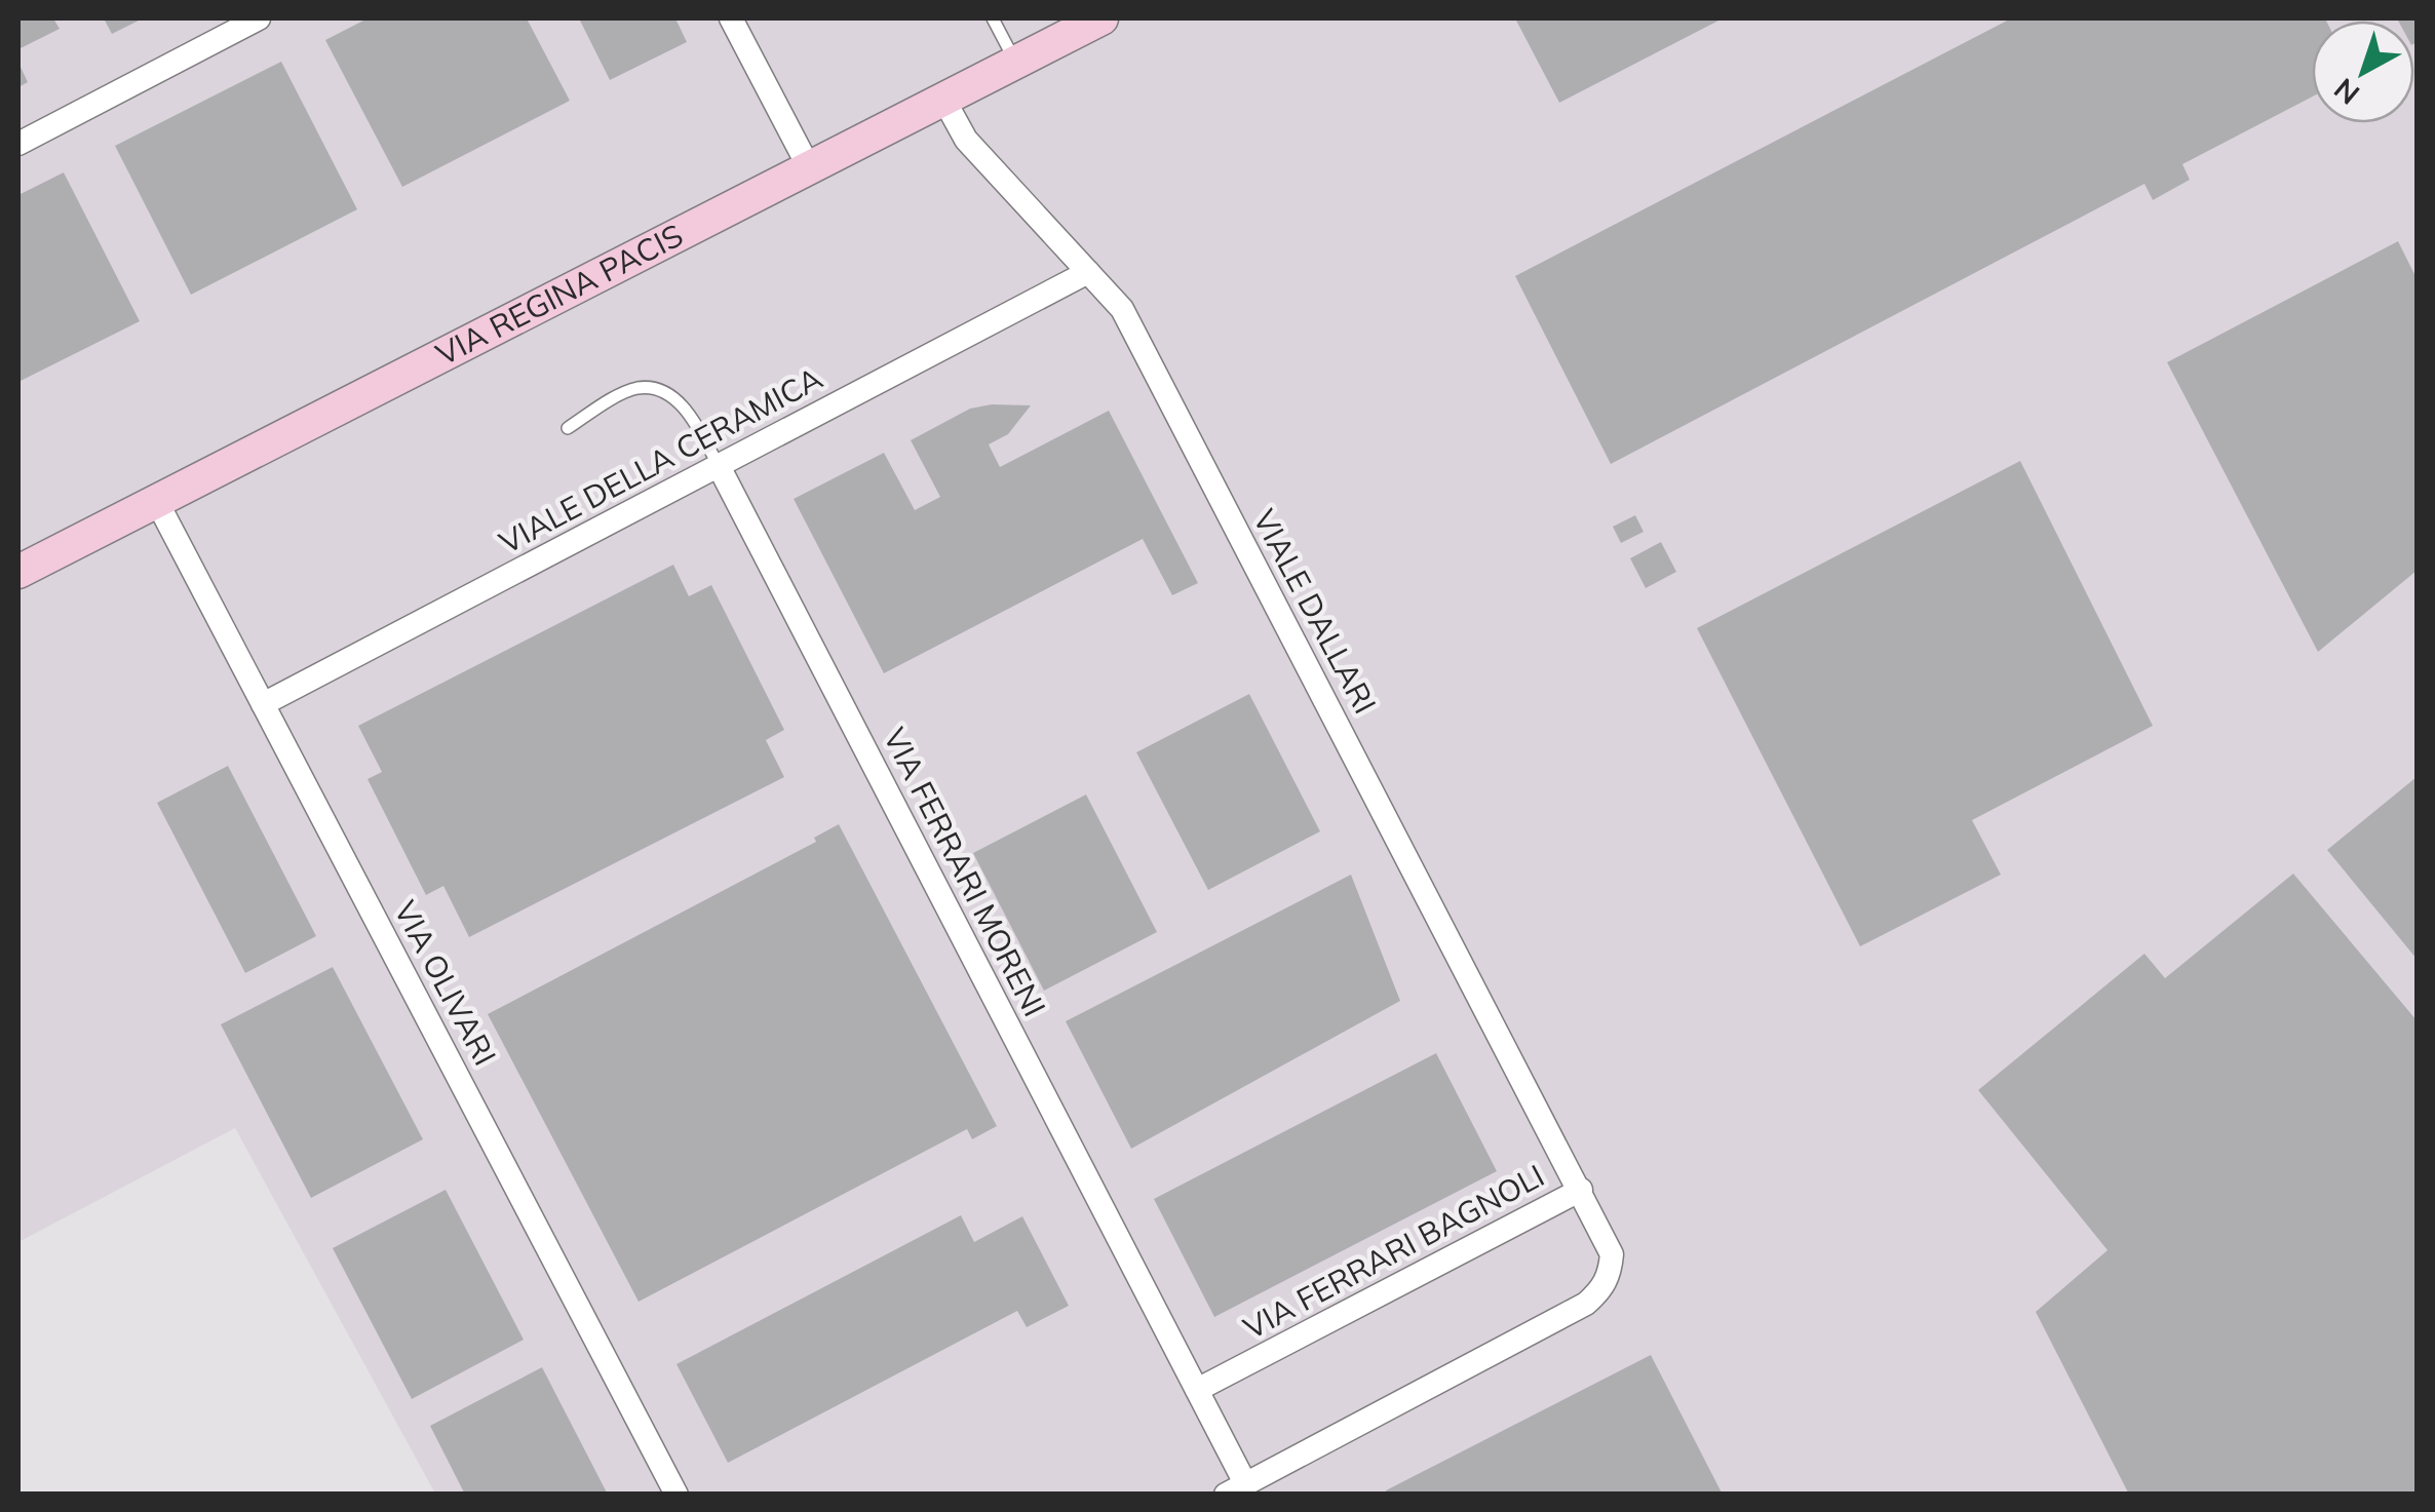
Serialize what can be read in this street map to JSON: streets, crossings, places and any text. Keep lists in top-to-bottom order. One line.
{"streets":{"street":["VIA REGINA PACIS","VIALE DELLA CERAMICA","VIALE DALLARI","VIA FERRARI MORENI","VIA OLIVARI","VIA FERRARI BAGNOLI"]},"crossings":[["VIA REGINA PACIS","VIALE DALLARI"],["VIA REGINA PACIS","VIA OLIVARI"],["VIALE DELLA CERAMICA","VIALE DALLARI"],["VIALE DELLA CERAMICA","VIA FERRARI MORENI"],["VIALE DELLA CERAMICA","VIA OLIVARI"],["VIALE DALLARI","VIA FERRARI BAGNOLI"],["VIA FERRARI MORENI","VIA FERRARI BAGNOLI"]],"north":"bottom left"}
